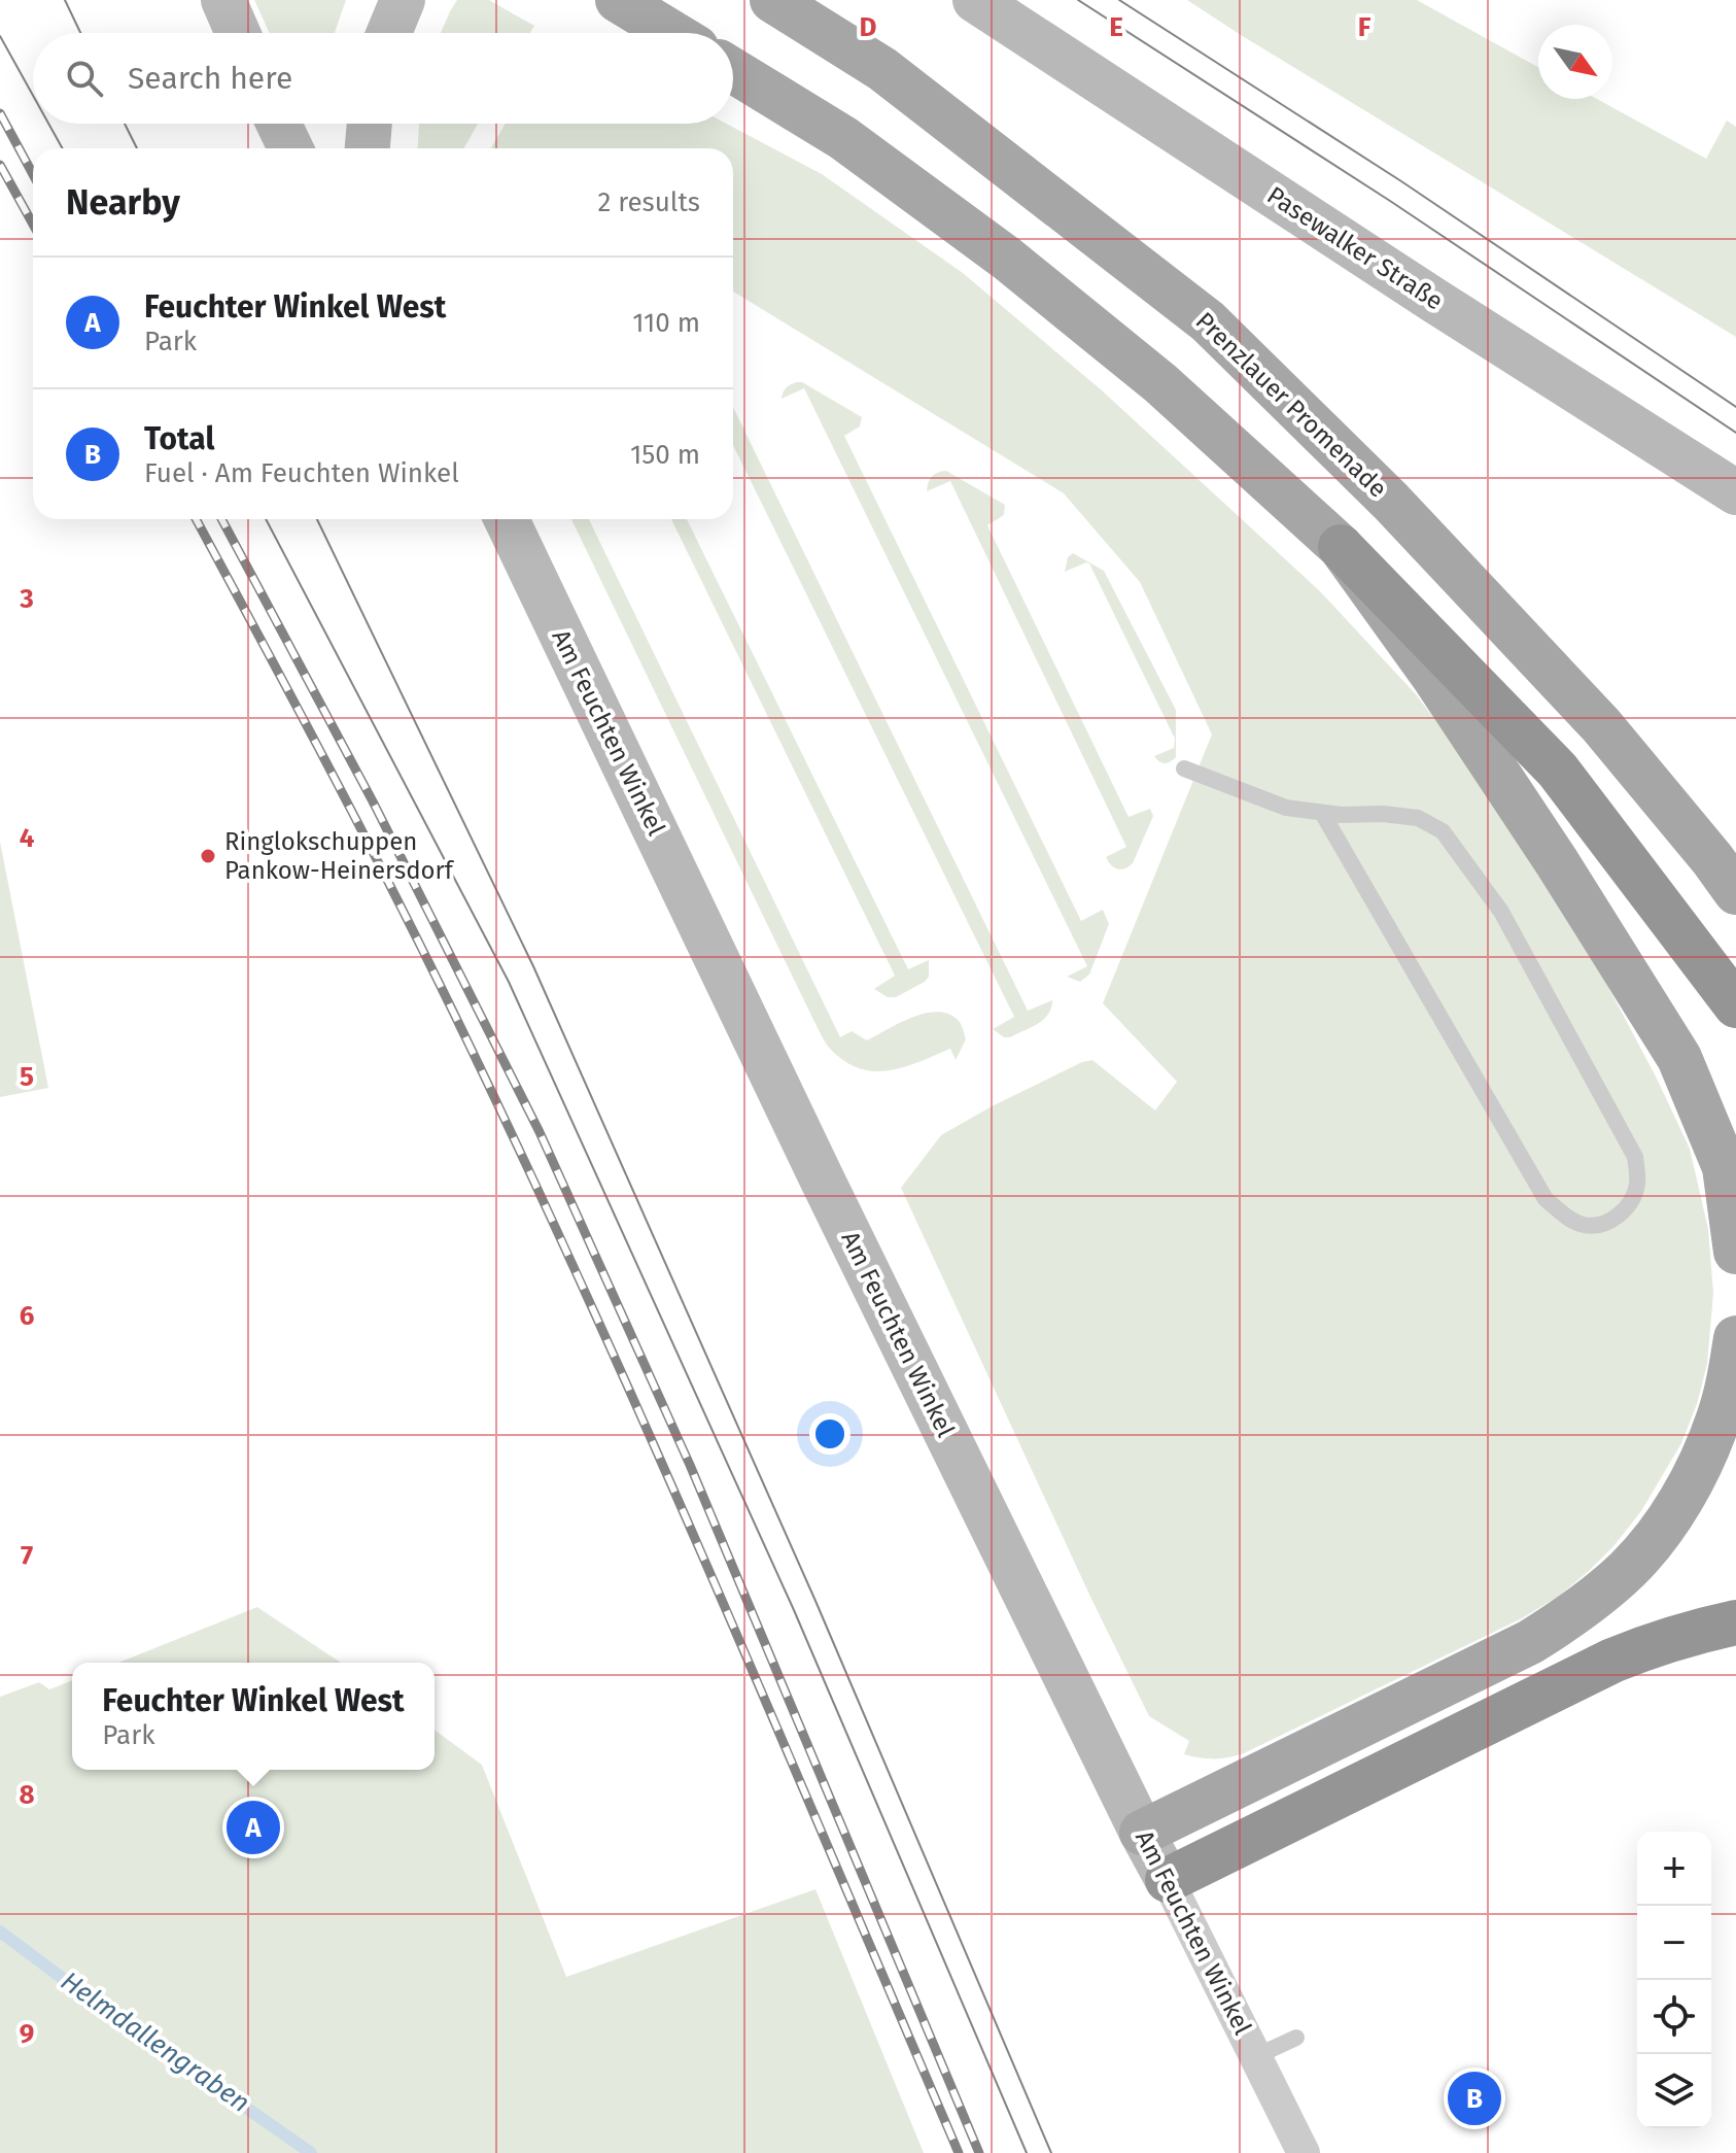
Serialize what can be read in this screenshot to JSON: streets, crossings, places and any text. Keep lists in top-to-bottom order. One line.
{"streets":{"main road":["Pasewalker Straße","Prenzlauer Promenade","Am Feuchten Winkel"]},"water":["Helmdallengraben"],"places":["Ringlokschuppen Pankow-Heinersdorf"],"north":"bottom right","page":{"search":"Search here","heading":["Nearby","2 results"],"list":[{"mark":"A","name":"Feuchter Winkel West","note":"Park","value":"110 m"},{"mark":"B","name":"Total","note":"Fuel · Am Feuchten Winkel","value":"150 m"}],"popup":["Feuchter Winkel West","Park"],"pins":["A","B"],"map_buttons":["+","−"]},"grid":{"columns":["D","E","F"],"rows":["3","4","5","6","7","8","9"]}}
